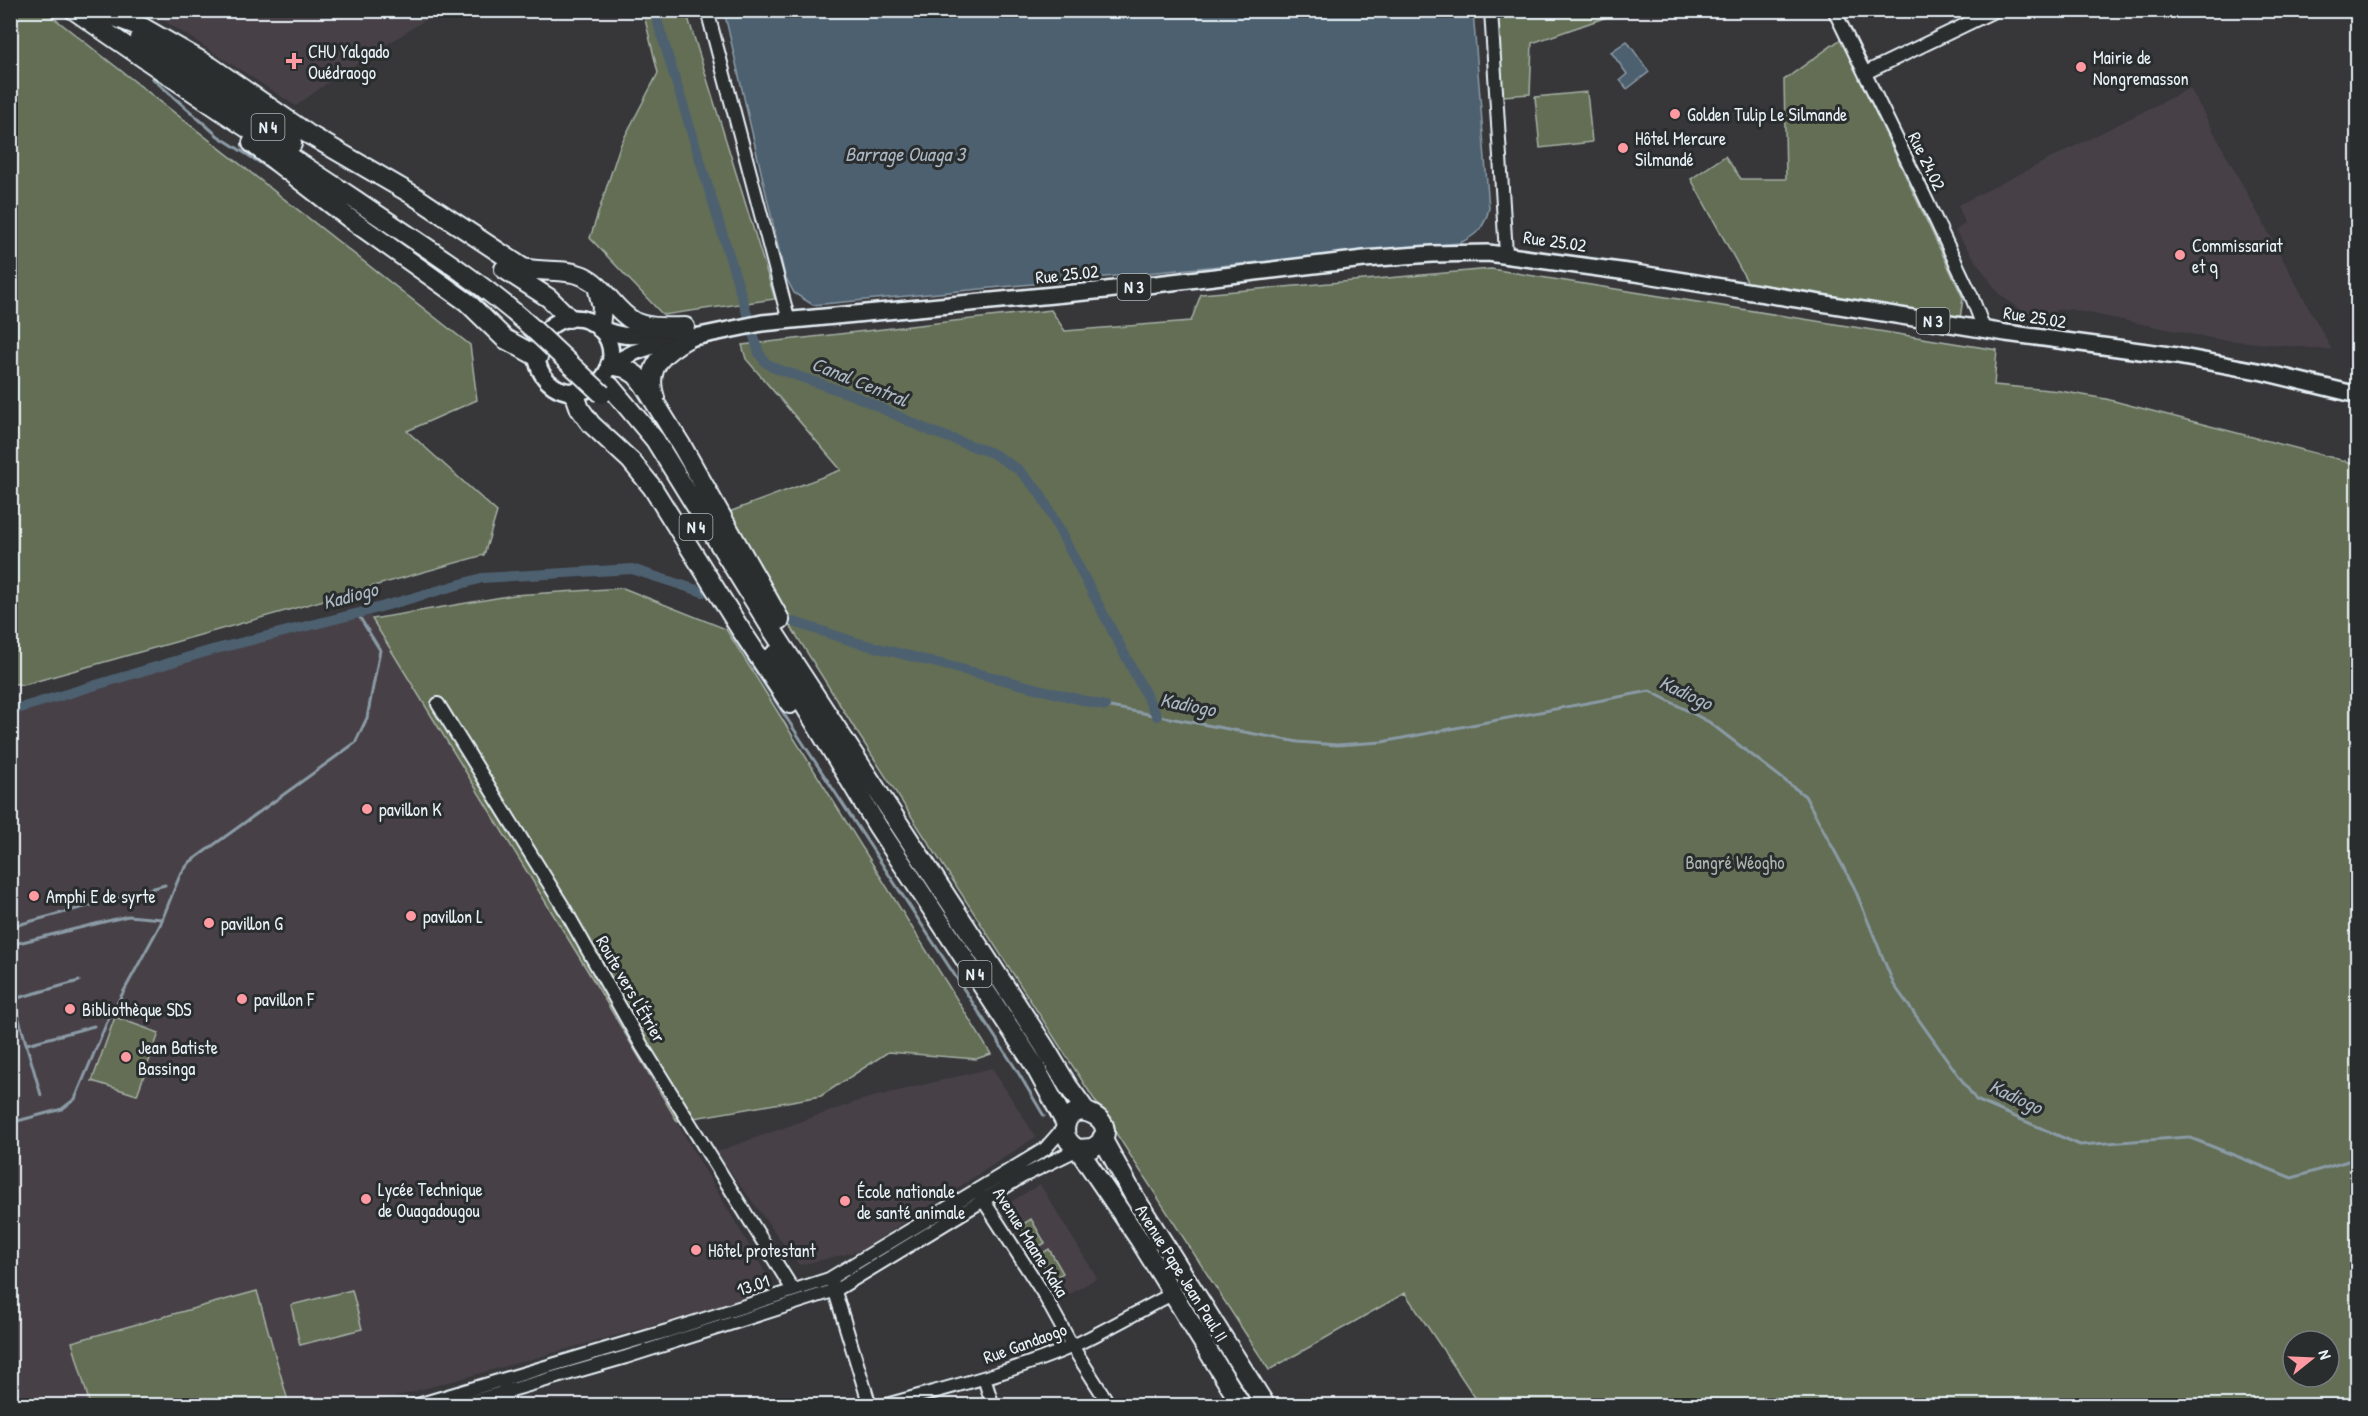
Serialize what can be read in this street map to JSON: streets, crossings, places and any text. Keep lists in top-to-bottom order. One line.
{"streets":{"highway":["N 4","Avenue Pape Jean Paul II"],"main road":["Rue 25.02","N 3"],"street":["Rue 24.02","Route vers l'Étrier","Avenue Maane Kaka","13.01","Rue Gandaogo"]},"crossings":[["N 4","Avenue Pape Jean Paul II"],["Rue 24.02","Rue 25.02"],["Rue 25.02","N 3"],["Route vers l'Étrier","13.01"],["Avenue Maane Kaka","13.01"],["Avenue Maane Kaka","Rue Gandaogo"],["Avenue Pape Jean Paul II","13.01"],["Avenue Pape Jean Paul II","Rue Gandaogo"]],"water":["Barrage Ouaga 3","Canal Central","Kadiogo"],"parks":["Bangré Wéogho"],"places":{"health":["CHU Yalgado Ouédraogo"],"other":["Mairie de Nongremasson","Golden Tulip Le Silmande","Hôtel Mercure Silmandé","Commissariat et q","pavillon K","Amphi E de syrte","pavillon L","pavillon G","pavillon F","Bibliothèque SDS","Jean Batiste Bassinga","Lycée Technique de Ouagadougou","École nationale de santé animale","Hôtel protestant"]},"north":"right"}
